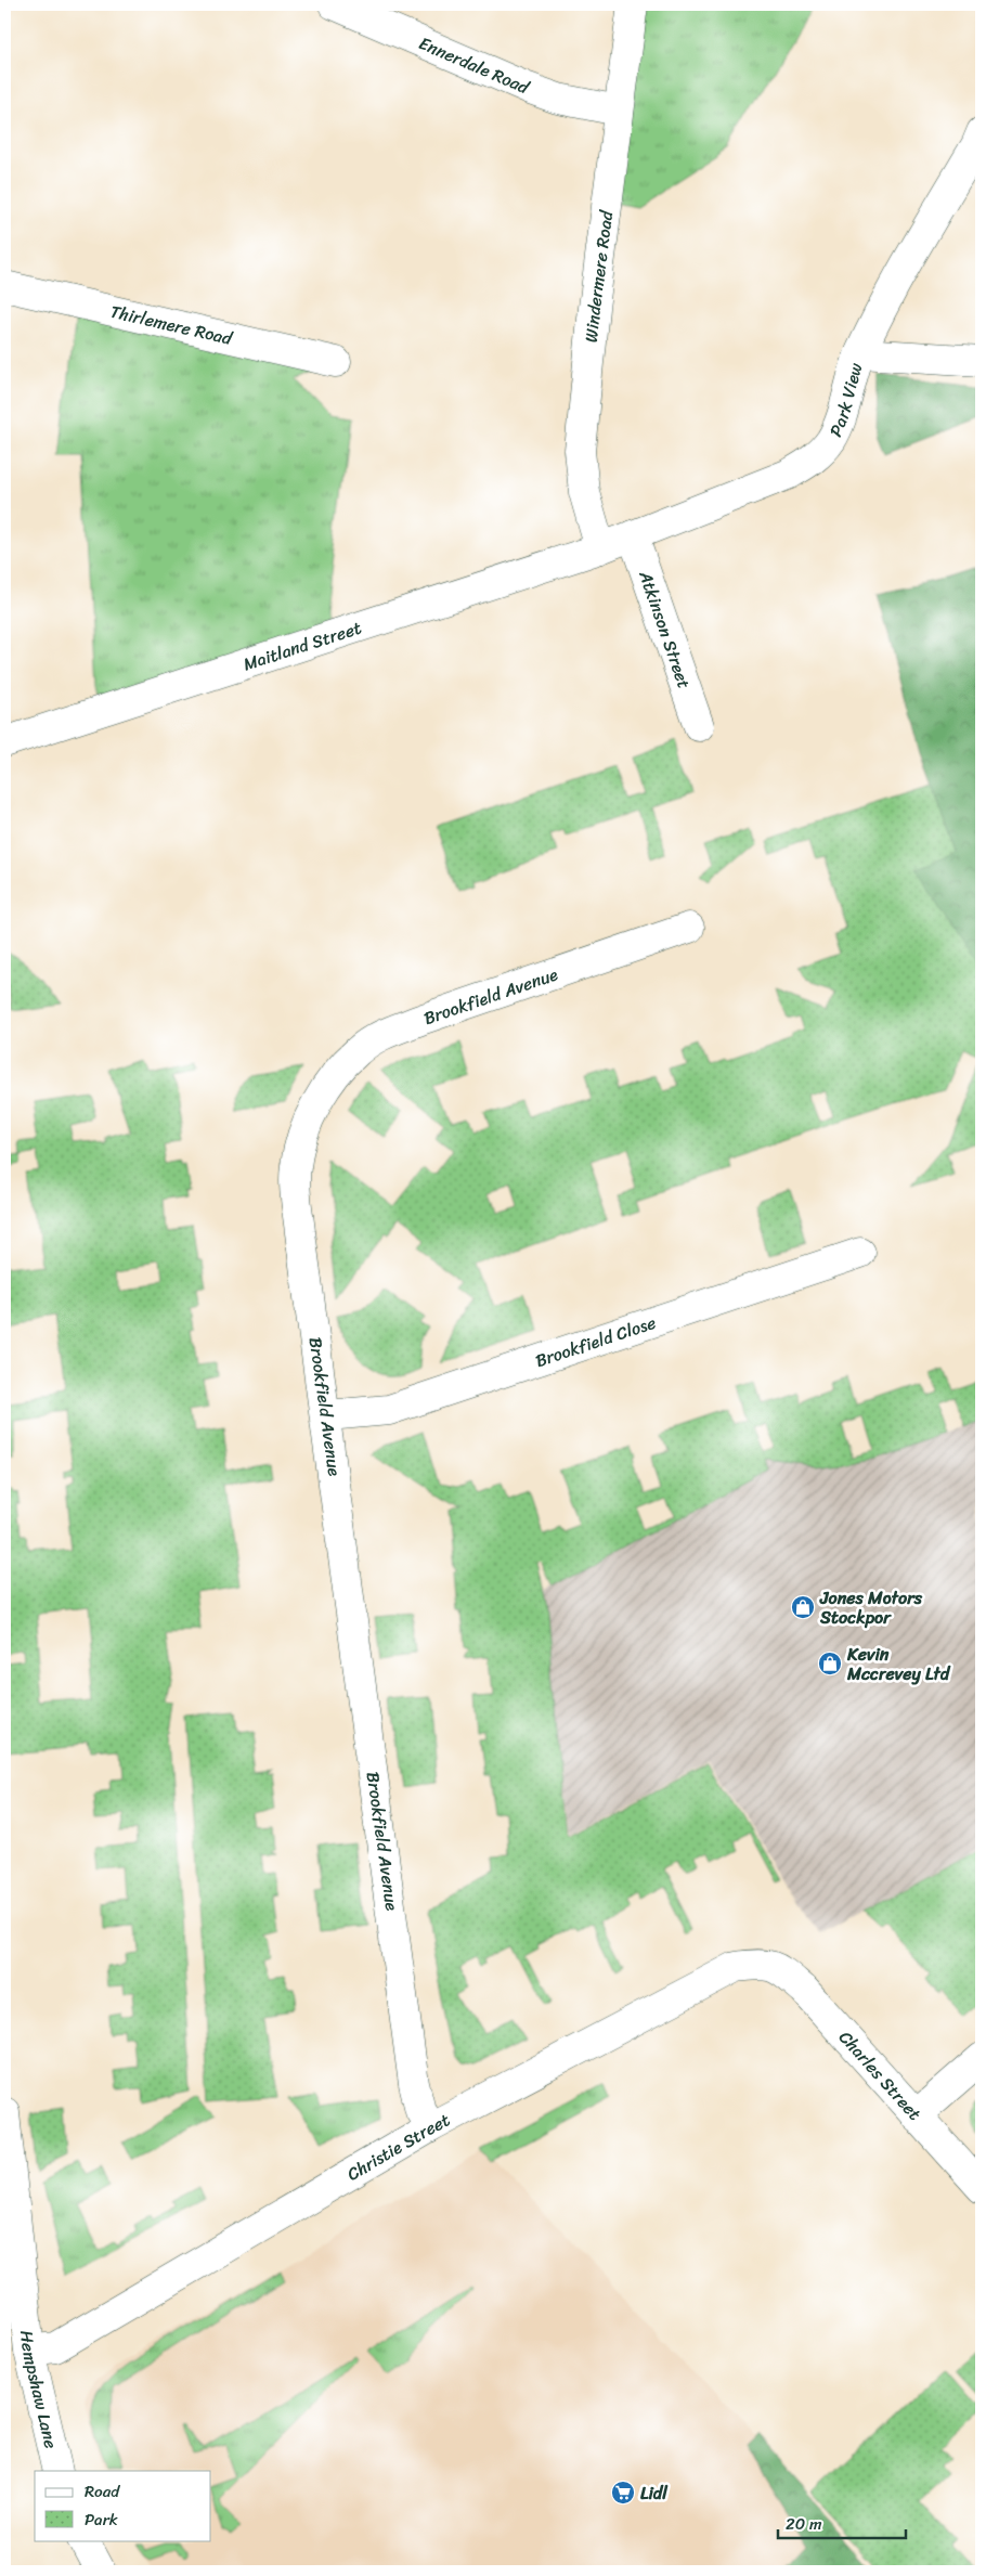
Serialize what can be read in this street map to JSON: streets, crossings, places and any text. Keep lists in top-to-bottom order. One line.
{"streets":{"street":["Ennerdale Road","Windermere Road","Thirlemere Road","Park View","Atkinson Street","Maitland Street","Brookfield Avenue","Brookfield Close","Charles Street","Christie Street","Hempshaw Lane"]},"crossings":[["Ennerdale Road","Windermere Road"],["Windermere Road","Park View"],["Windermere Road","Maitland Street"],["Park View","Atkinson Street"],["Park View","Maitland Street"],["Brookfield Avenue","Brookfield Close"],["Brookfield Avenue","Christie Street"],["Charles Street","Christie Street"],["Christie Street","Hempshaw Lane"]],"places":{"shop":["Jones Motors Stockpor","Kevin Mccrevey Ltd"],"supermarket":["Lidl"]},"legend":["Road","Park"],"scale_bar":"20 m"}
